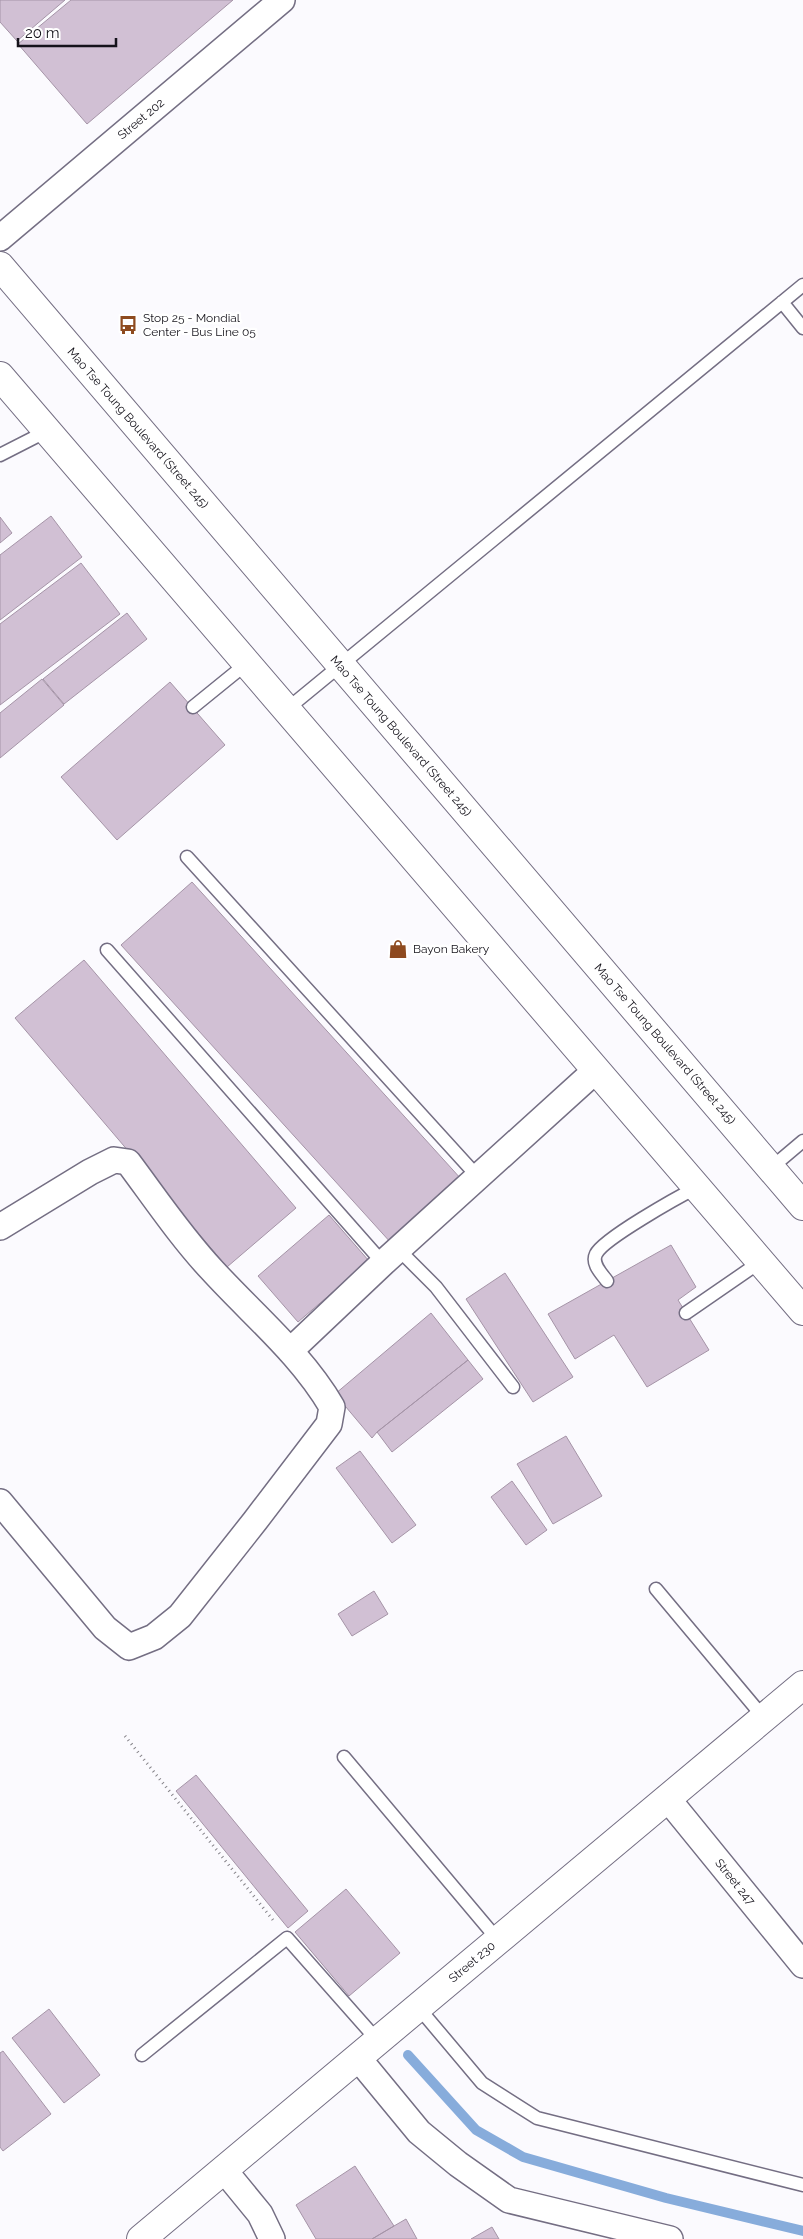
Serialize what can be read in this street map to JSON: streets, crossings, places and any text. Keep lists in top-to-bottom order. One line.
{"streets":{"main road":["Mao Tse Toung Boulevard (Street 245)","Street 230"],"street":["Street 202","Street 247"]},"crossings":[["Street 247","Street 230"]],"places":{"bus stop":["Stop 25 - Mondial Center - Bus Line 05"],"shop":["Bayon Bakery"]},"scale_bar":"20 m"}
